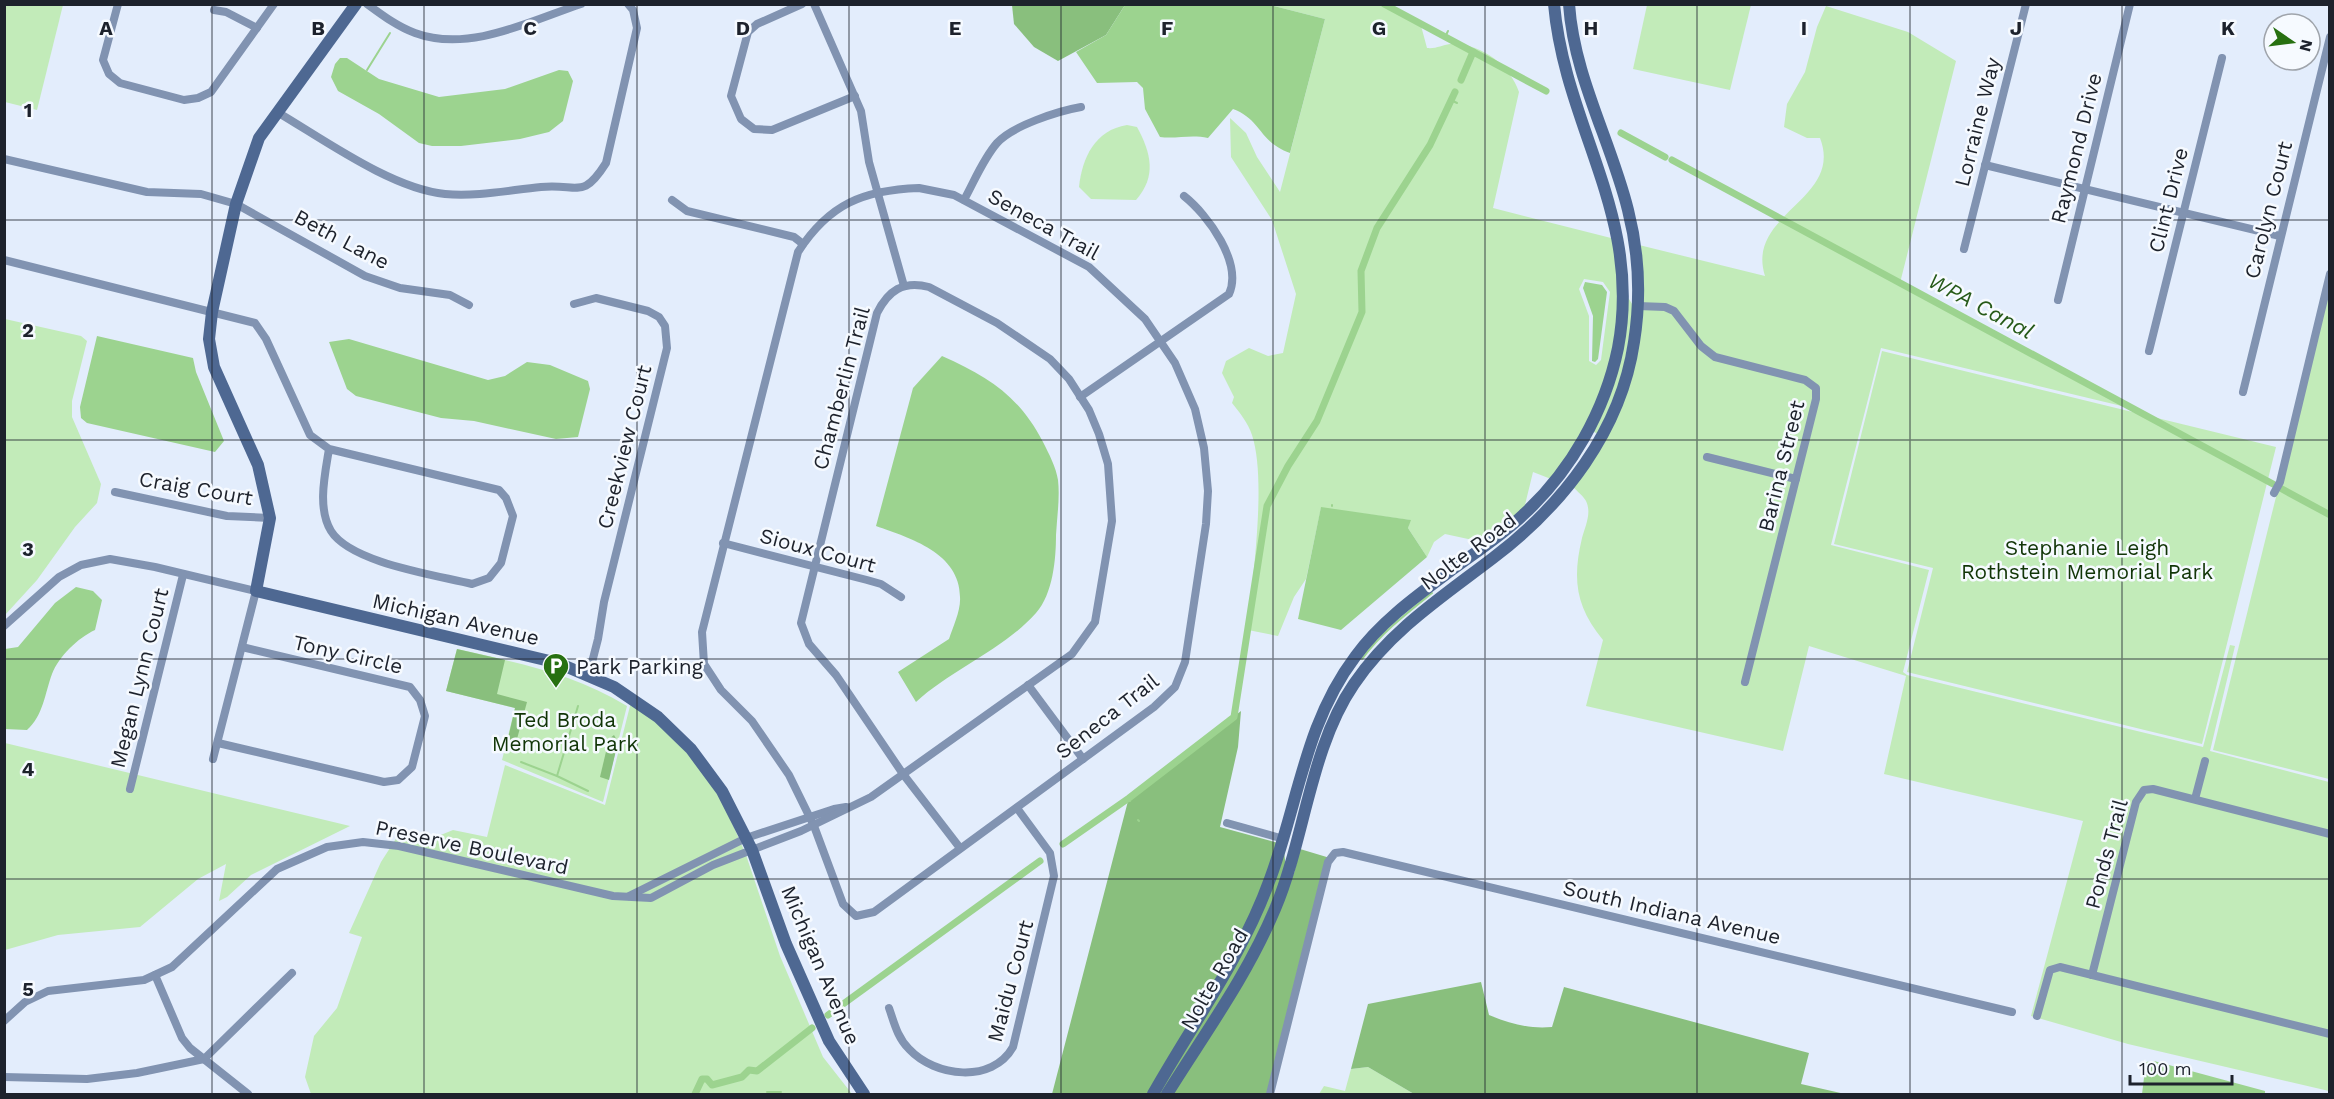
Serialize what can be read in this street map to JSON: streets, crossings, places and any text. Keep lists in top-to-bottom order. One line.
{"streets":{"street":["Lorraine Way","Raymond Drive","Clint Drive","Carolyn Court","Seneca Trail","Beth Lane","Chamberlin Trail","Creekview Court","Barina Street","Craig Court","Sioux Court","Nolte Road","Michigan Avenue","Tony Circle","Megan Lynn Court","Preserve Boulevard","Ponds Trail","South Indiana Avenue","Maidu Court"]},"crossings":[["Seneca Trail","Chamberlin Trail"],["Seneca Trail","Sioux Court"],["Seneca Trail","Preserve Boulevard"],["Seneca Trail","Maidu Court"],["Chamberlin Trail","Sioux Court"],["Creekview Court","Michigan Avenue"],["Barina Street","Nolte Road"],["Michigan Avenue","Megan Lynn Court"],["Michigan Avenue","Preserve Boulevard"]],"water":["WPA Canal"],"parks":["Stephanie Leigh Rothstein Memorial Park","Ted Broda Memorial Park"],"places":{"parking":["Park Parking"]},"scale_bar":"100 m","north":"right","grid":{"columns":["A","B","C","D","E","F","G","H","I","J","K"],"rows":["1","2","3","4","5"]}}
